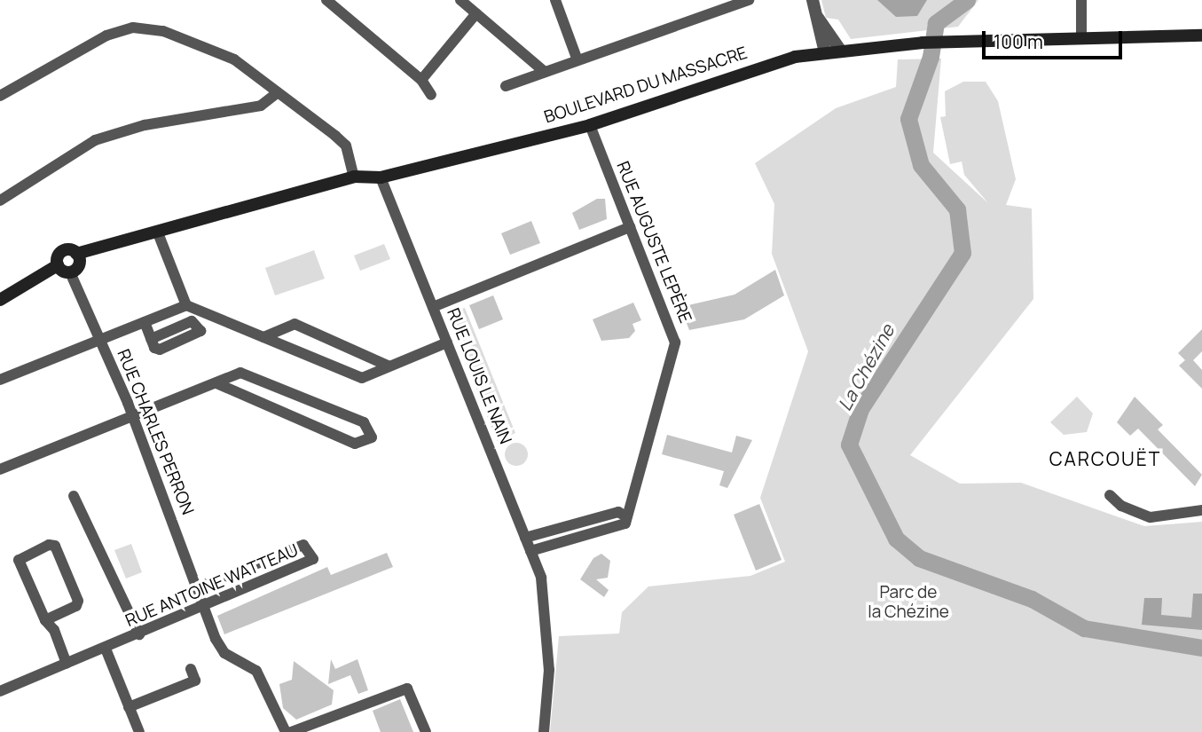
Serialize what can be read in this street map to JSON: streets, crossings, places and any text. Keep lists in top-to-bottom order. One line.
{"streets":{"main road":["BOULEVARD DU MASSACRE"],"street":["RUE AUGUSTE LEPÈRE","RUE LOUIS LE NAIN","RUE CHARLES PERRON","RUE ANTOINE WATTEAU"]},"crossings":[["BOULEVARD DU MASSACRE","RUE AUGUSTE LEPÈRE"],["RUE AUGUSTE LEPÈRE","RUE LOUIS LE NAIN"],["RUE CHARLES PERRON","RUE ANTOINE WATTEAU"]],"districts":["CARCOUËT"],"water":["La Chézine"],"parks":["Parc de la Chézine"],"scale_bar":"100 m"}
